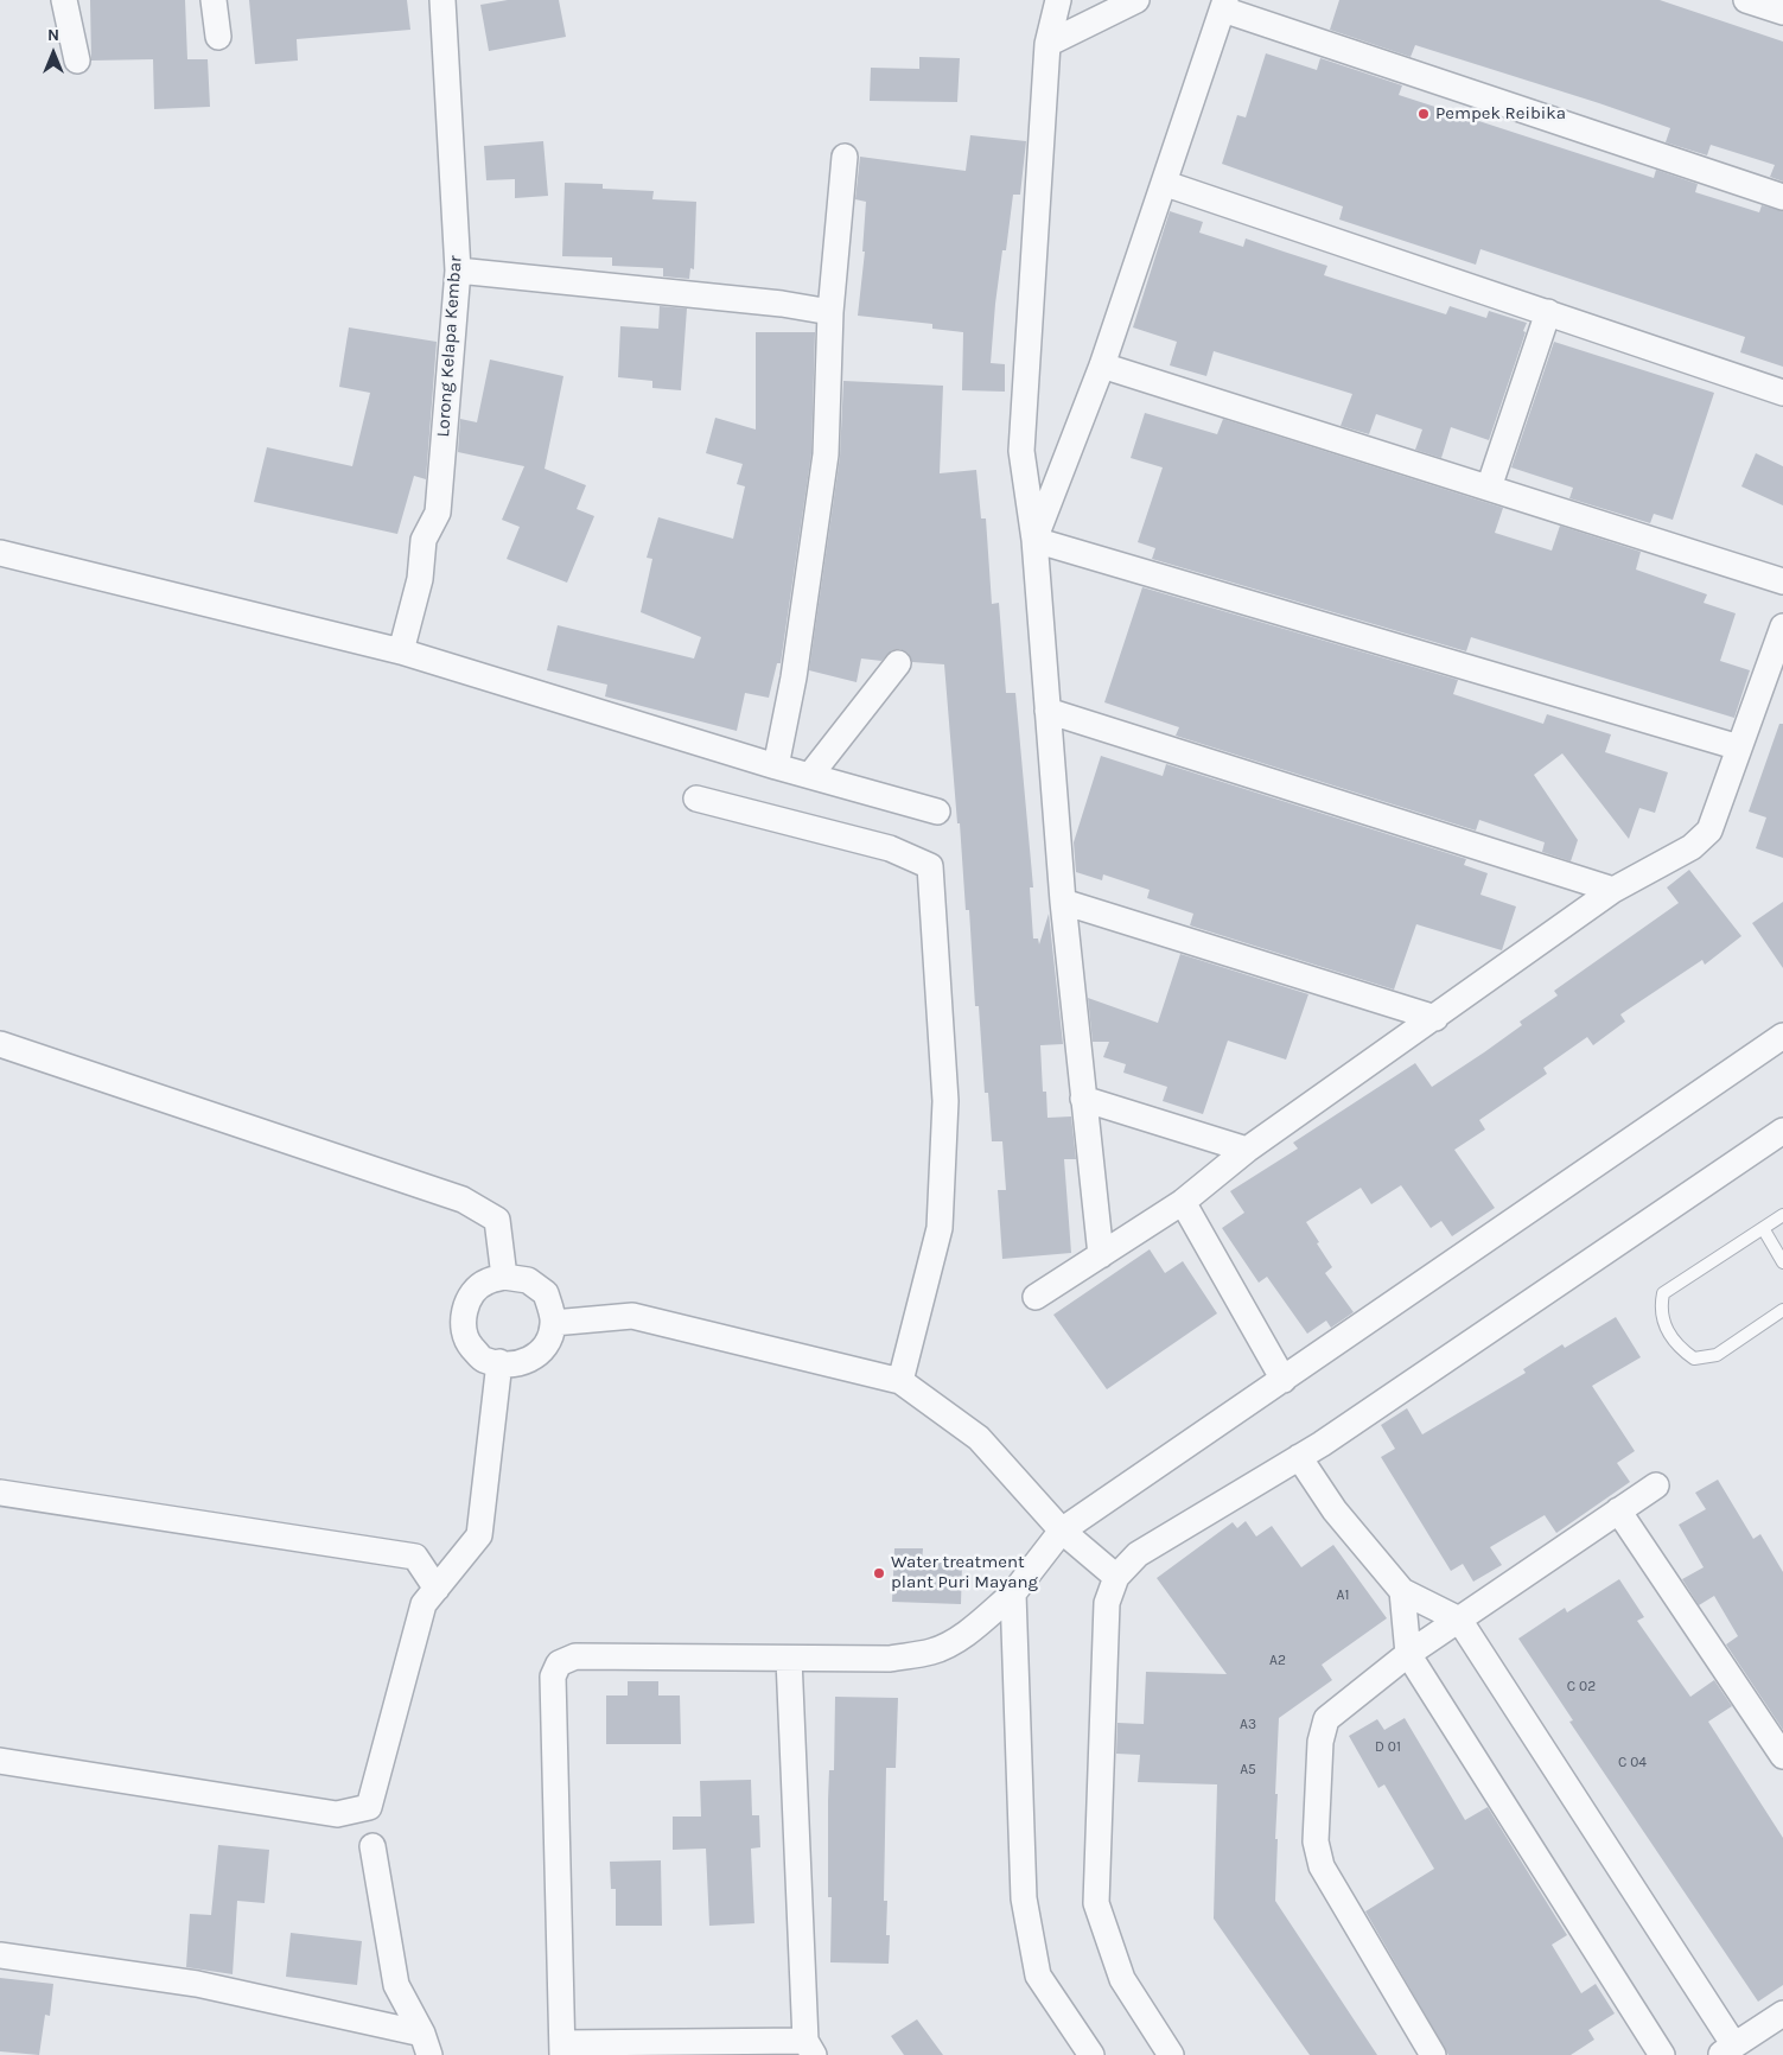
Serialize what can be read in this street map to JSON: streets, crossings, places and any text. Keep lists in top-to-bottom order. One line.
{"streets":{"street":["Lorong Kelapa Kembar"]},"places":["Pempek Reibika","Water treatment plant Puri Mayang"],"house_numbers":["A1","A2","C 02","A3","D 01","C 04","A5"],"north":"top"}
